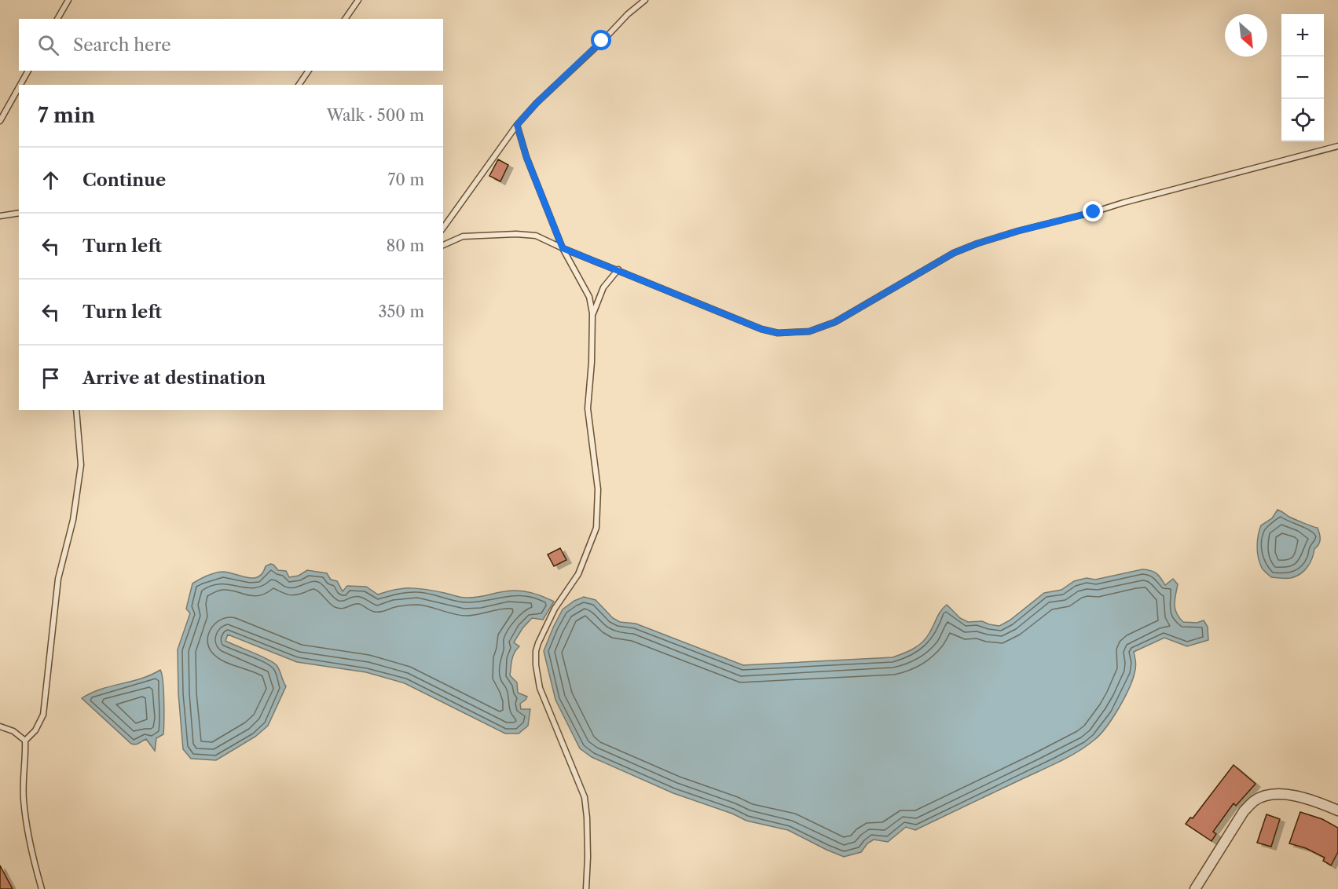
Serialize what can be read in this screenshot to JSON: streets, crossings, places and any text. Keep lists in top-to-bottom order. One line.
{"north":"bottom right","page":{"map_buttons":["+","−"],"search":"Search here","heading":["7 min","Walk · 500 m"],"list":[["Continue","70 m"],["Turn left","80 m"],["Turn left","350 m"],"Arrive at destination"]}}
